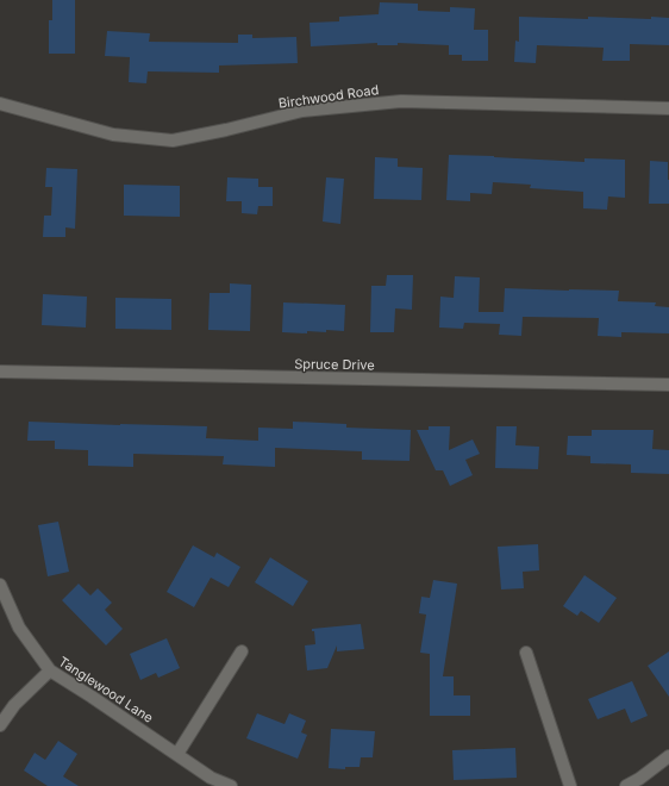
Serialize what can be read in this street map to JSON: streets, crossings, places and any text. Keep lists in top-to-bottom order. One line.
{"streets":{"street":["Birchwood Road","Spruce Drive","Tanglewood Lane"]}}
